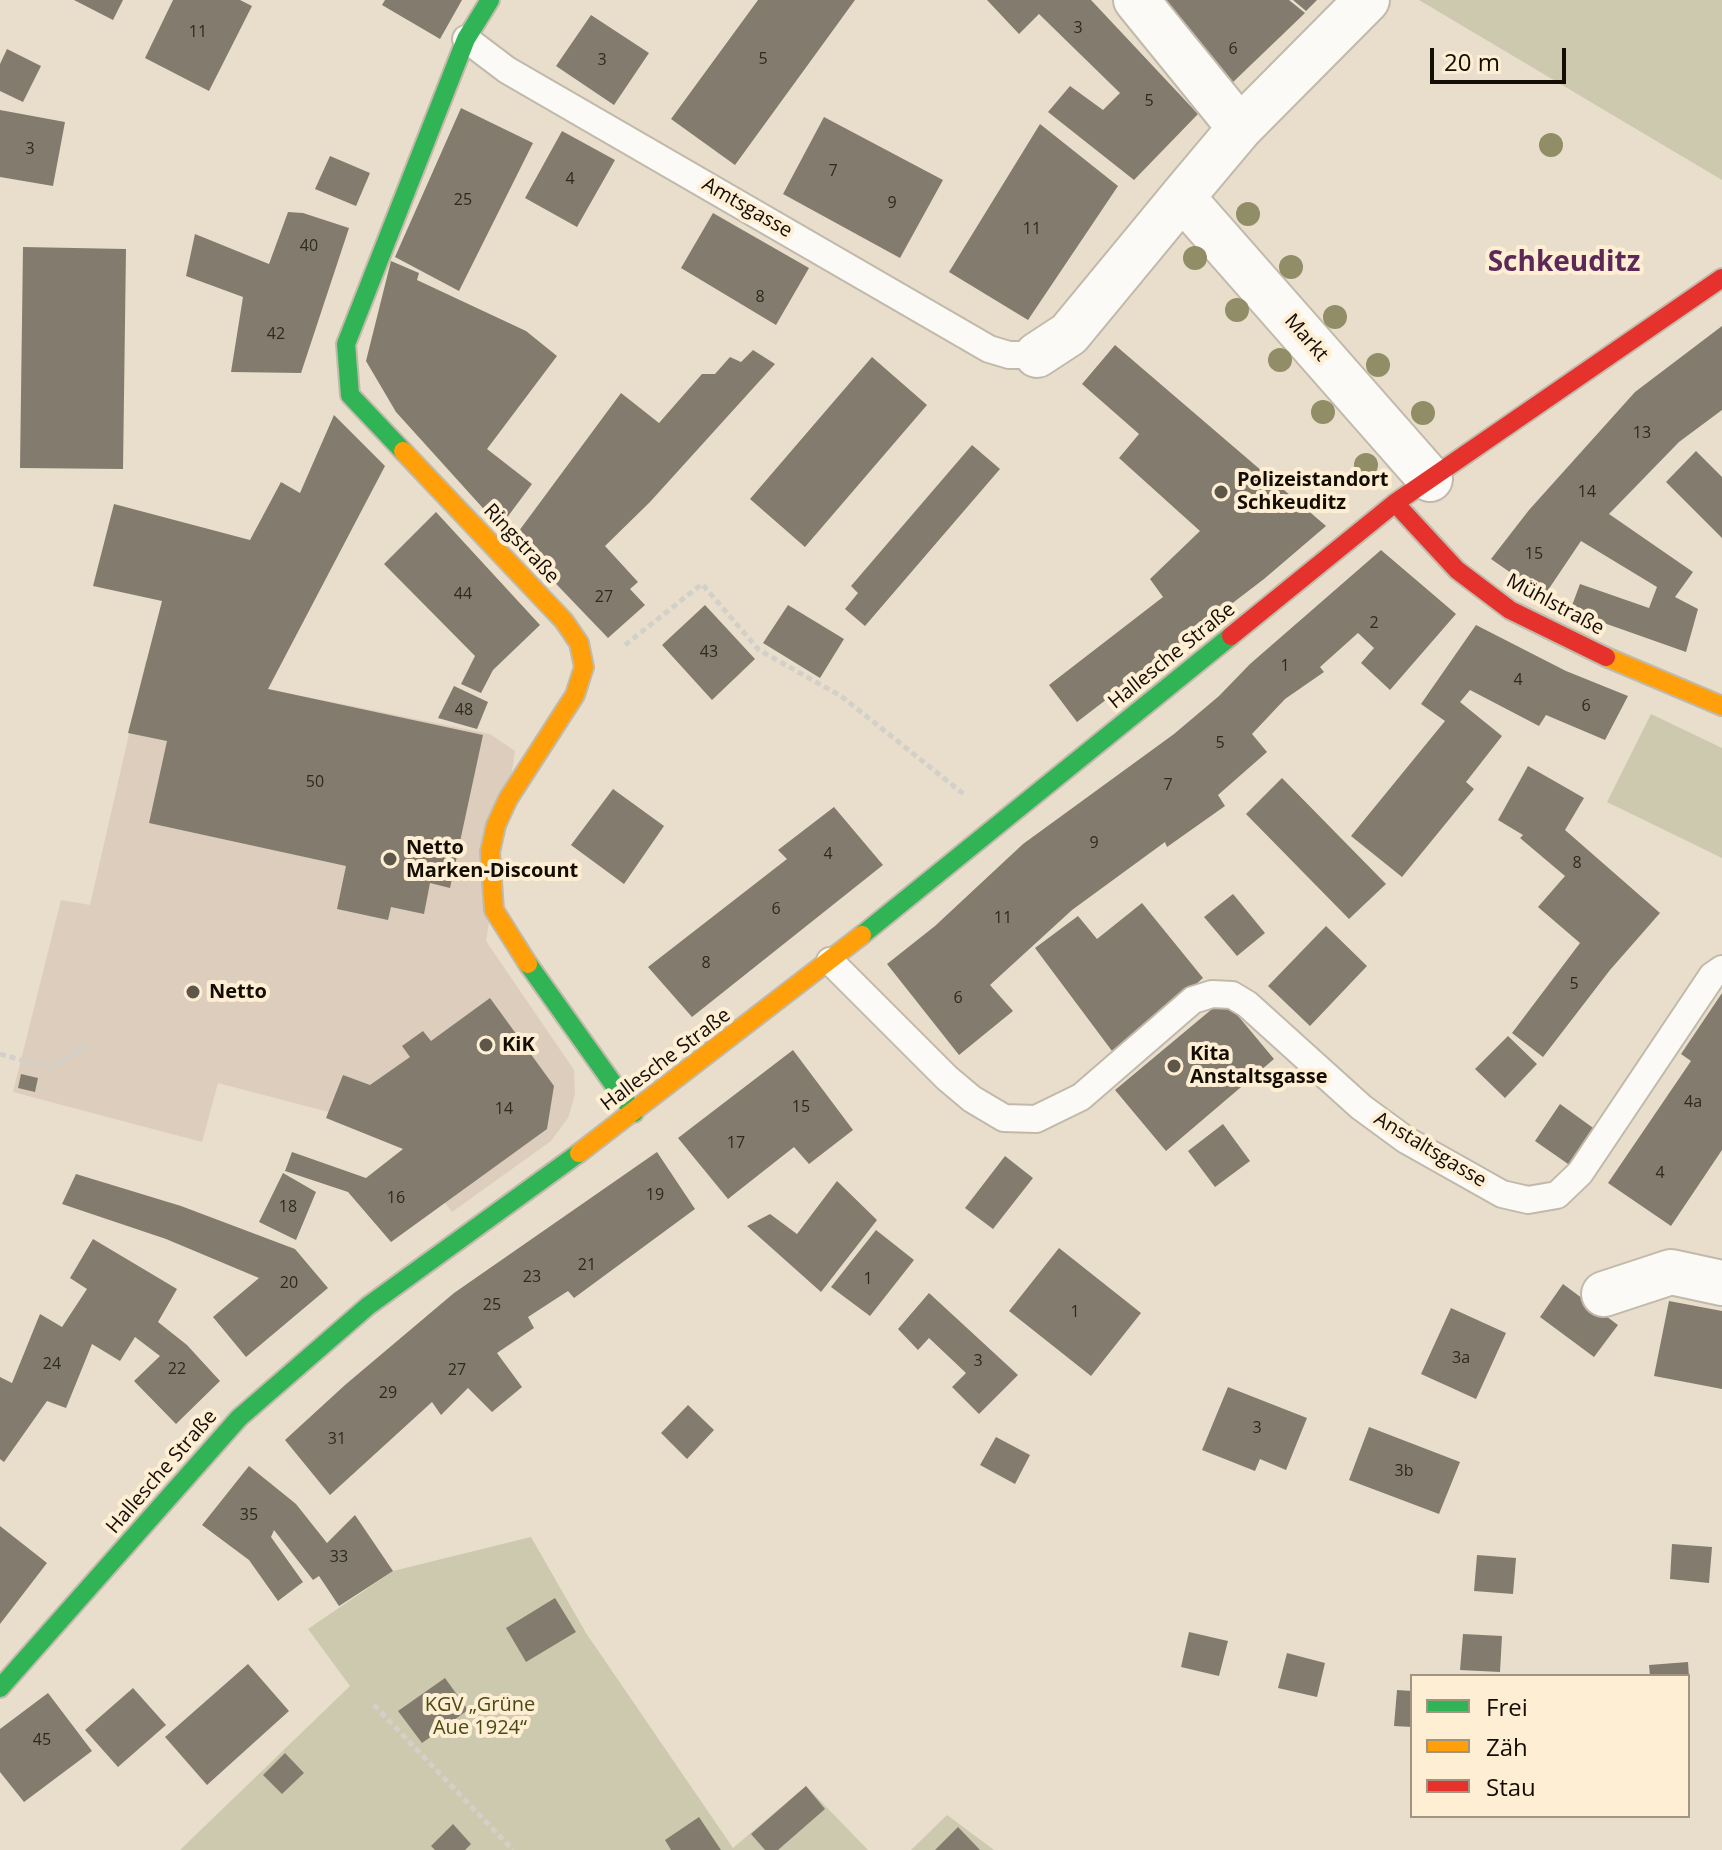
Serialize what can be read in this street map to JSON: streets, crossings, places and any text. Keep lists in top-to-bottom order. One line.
{"streets":{"street":["Markt","Ringstraße","Mühlstraße","Hallesche Straße"],"lane":["Amtsgasse","Anstaltsgasse"]},"crossings":[["Amtsgasse","Ringstraße"],["Markt","Mühlstraße"],["Markt","Hallesche Straße"],["Mühlstraße","Hallesche Straße"],["Hallesche Straße","Anstaltsgasse"]],"districts":["Schkeuditz"],"parks":["KGV „Grüne Aue 1924“"],"places":["Polizeistandort Schkeuditz","Netto Marken-Discount","Netto","KiK","Kita Anstaltsgasse"],"house_numbers":["3","11","6","5","3","5","3","7","4","25","9","11","40","8","42","13","14","15","44","27","2","43","1","4","6","48","5","50","7","9","4","8","6","11","8","5","6","4a","15","14","17","4","19","16","18","21","23","1","20","25","1","3a","3","24","22","27","29","3","31","3b","35","33","45"],"legend":["Frei","Zäh","Stau"],"scale_bar":"20 m"}
